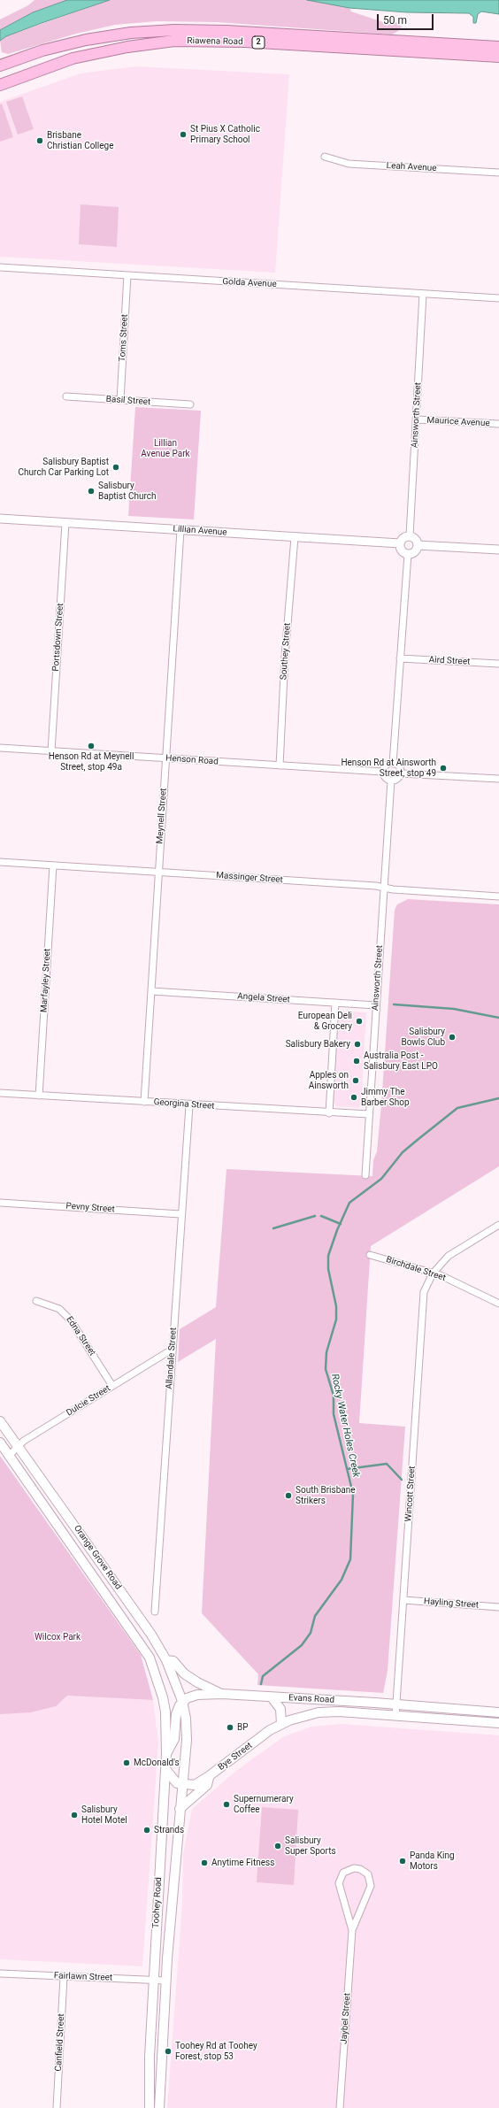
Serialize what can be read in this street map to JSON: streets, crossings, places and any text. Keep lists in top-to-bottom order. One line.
{"streets":{"highway":["Riawena Road","2"],"main road":["Orange Grove Road","Evans Road","Bye Street","Toohey Road"],"street":["Leah Avenue","Golda Avenue","Toms Street","Basil Street","Ainsworth Street","Maurice Avenue","Lillian Avenue","Portsdown Street","Southey Street","Aird Street","Henson Road","Meynell Street","Massinger Street","Marfayley Street","Angela Street","Georgina Street","Pevny Street","Birchdale Street","Edna Street","Allandale Street","Dulcie Street","Wincott Street","Hayling Street","Fairlawn Street","Jaybel Street","Canfield Street"]},"crossings":[["Golda Avenue","Toms Street"],["Golda Avenue","Ainsworth Street"],["Toms Street","Basil Street"],["Ainsworth Street","Maurice Avenue"],["Ainsworth Street","Lillian Avenue"],["Ainsworth Street","Henson Road"],["Ainsworth Street","Massinger Street"],["Ainsworth Street","Angela Street"],["Ainsworth Street","Georgina Street"],["Lillian Avenue","Portsdown Street"],["Lillian Avenue","Southey Street"],["Lillian Avenue","Meynell Street"],["Portsdown Street","Henson Road"],["Southey Street","Henson Road"],["Henson Road","Meynell Street"],["Meynell Street","Massinger Street"],["Meynell Street","Angela Street"],["Meynell Street","Georgina Street"],["Massinger Street","Marfayley Street"],["Marfayley Street","Georgina Street"],["Georgina Street","Allandale Street"],["Pevny Street","Allandale Street"],["Birchdale Street","Wincott Street"],["Edna Street","Dulcie Street"],["Allandale Street","Dulcie Street"],["Dulcie Street","Orange Grove Road"],["Wincott Street","Hayling Street"],["Wincott Street","Evans Road"],["Orange Grove Road","Evans Road"],["Orange Grove Road","Toohey Road"],["Evans Road","Bye Street"],["Evans Road","Toohey Road"],["Bye Street","Toohey Road"],["Toohey Road","Fairlawn Street"],["Fairlawn Street","Canfield Street"]],"water":["Rocky Water Holes Creek"],"parks":["Lillian Avenue Park","Wilcox Park"],"places":["St Pius X Catholic Primary School","Brisbane Christian College","Salisbury Baptist Church Car Parking Lot","Salisbury Baptist Church","Henson Rd at Meynell Street, stop 49a","Henson Rd at Ainsworth Street, stop 49","European Deli & Grocery","Salisbury Bowls Club","Salisbury Bakery","Australia Post - Salisbury East LPO","Apples on Ainsworth","Jimmy The Barber Shop","South Brisbane Strikers","BP","McDonald's","Supernumerary Coffee","Salisbury Hotel Motel","Strands","Salisbury Super Sports","Panda King Motors","Anytime Fitness","Toohey Rd at Toohey Forest, stop 53"],"scale_bar":"50 m"}
